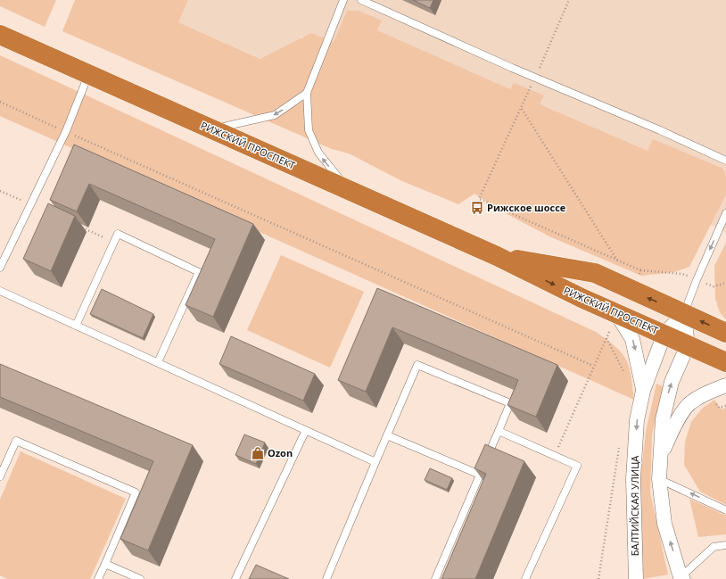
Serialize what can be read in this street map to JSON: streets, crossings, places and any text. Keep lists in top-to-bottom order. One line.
{"streets":{"highway":["РИЖСКИЙ ПРОСПЕКТ"],"street":["БАЛТИЙСКАЯ УЛИЦА"]},"crossings":[["РИЖСКИЙ ПРОСПЕКТ","БАЛТИЙСКАЯ УЛИЦА"]],"places":{"bus stop":["Рижское шоссе"],"shop":["Ozon"]}}
